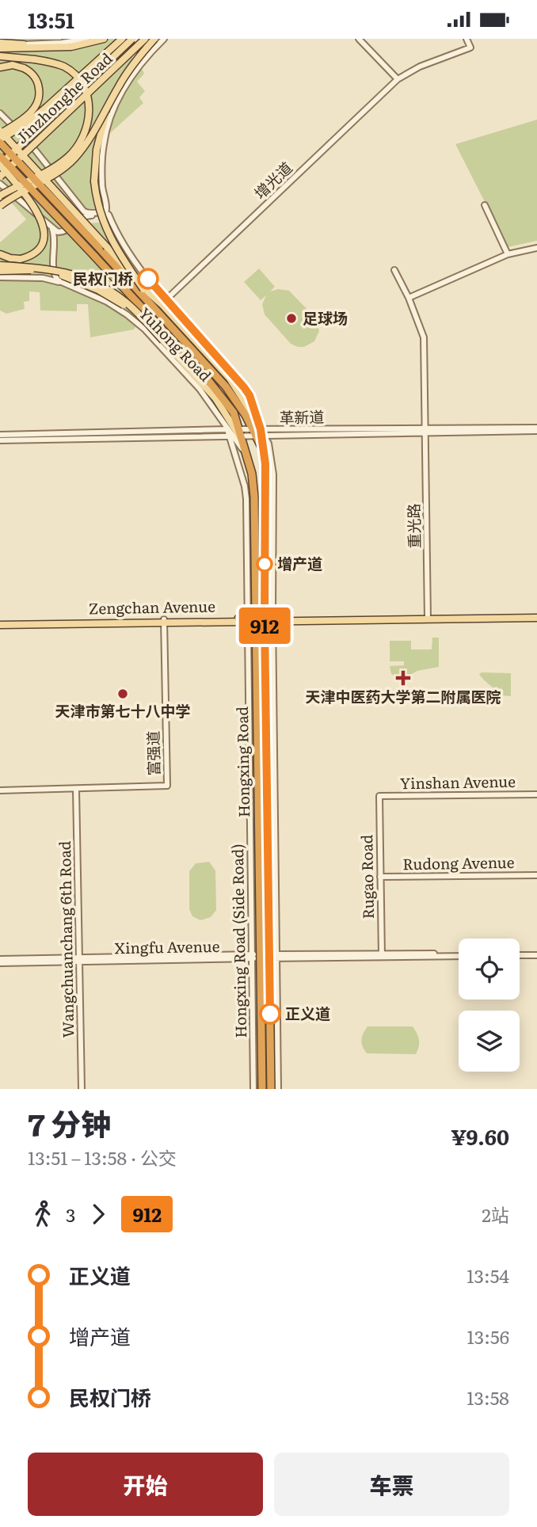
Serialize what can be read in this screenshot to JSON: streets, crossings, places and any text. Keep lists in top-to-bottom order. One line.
{"streets":{"highway":["Yuhong Road","Hongxing Road"],"main road":["Jinzhonghe Road","Zengchan Avenue"],"street":["增光道","革新道","重光路","富强道","Yinshan Avenue","Rudong Avenue","Rugao Road","Wangchuanchang 6th Road","Hongxing Road (Side Road)","Xingfu Avenue"]},"crossings":[["Jinzhonghe Road","Yuhong Road"],["增光道","Yuhong Road"],["Yuhong Road","革新道"],["Yuhong Road","Hongxing Road"],["Yuhong Road","Hongxing Road (Side Road)"],["革新道","重光路"],["革新道","Hongxing Road"],["革新道","Hongxing Road (Side Road)"],["Zengchan Avenue","富强道"],["富强道","Wangchuanchang 6th Road"],["Hongxing Road","Hongxing Road (Side Road)"],["Hongxing Road","Xingfu Avenue"],["Yinshan Avenue","Rugao Road"],["Rudong Avenue","Rugao Road"],["Rugao Road","Xingfu Avenue"],["Wangchuanchang 6th Road","Xingfu Avenue"],["Hongxing Road (Side Road)","Xingfu Avenue"]],"places":{"other":["民权门桥","足球场","增产道","天津市第七十八中学","正义道"],"health":["天津中医药大学第二附属医院"]},"lines":["bus line 912"],"page":{"status":"13:51","on_map":"912","heading":["7 分钟","13:51 – 13:58 · 公交","¥9.60"],"legs":["3","912","2站"],"list":[{"name":"正义道","value":"13:54"},{"name":"增产道","value":"13:56"},{"name":"民权门桥","value":"13:58"}],"buttons":["开始","车票"]}}
